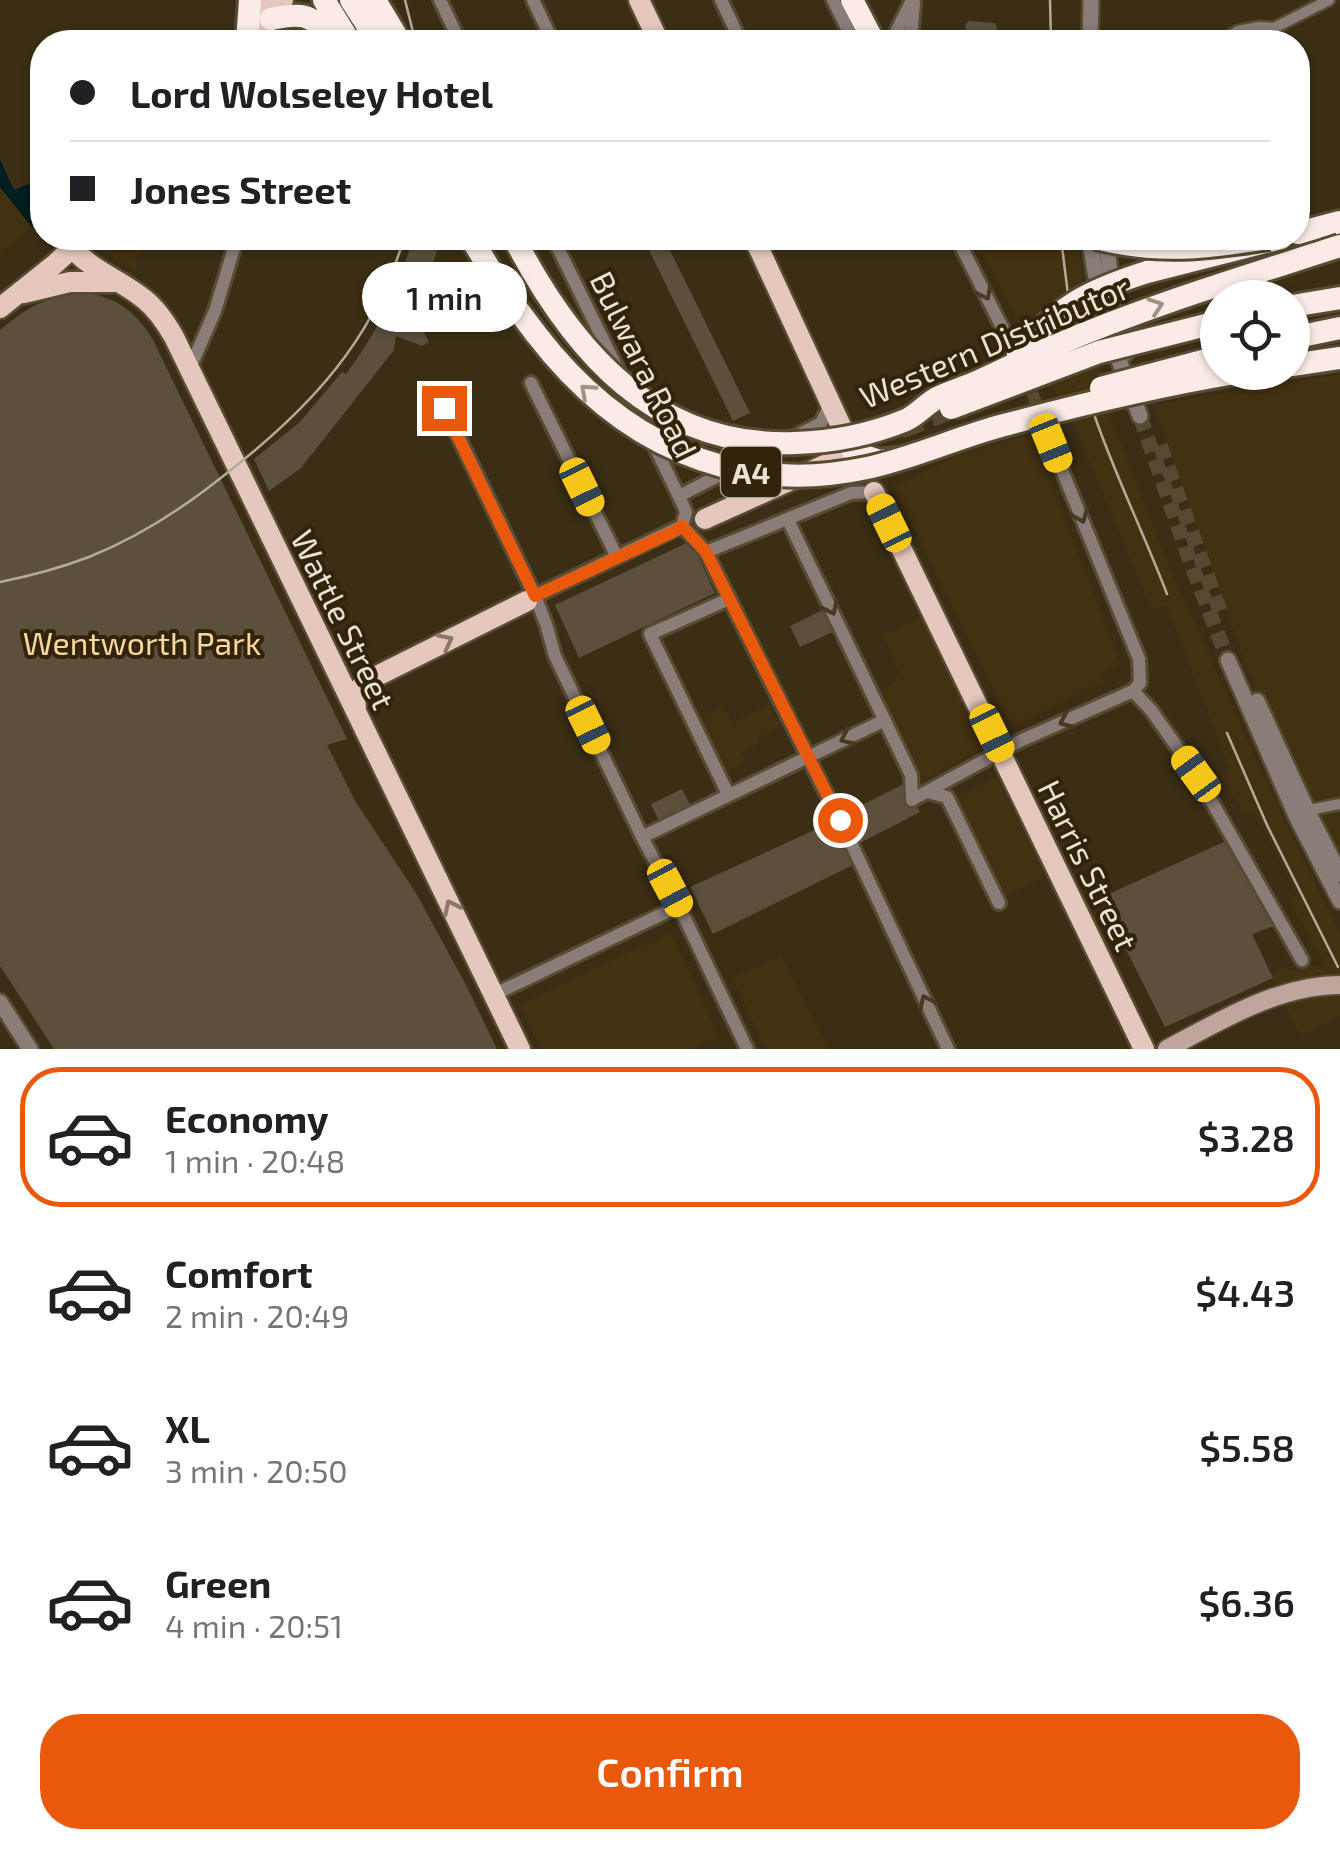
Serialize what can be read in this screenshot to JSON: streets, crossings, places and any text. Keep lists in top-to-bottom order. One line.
{"streets":{"highway":["Western Distributor","A4"],"main road":["Wattle Street","Harris Street"],"street":["Bulwara Road"]},"parks":["Wentworth Park"],"page":{"banner":["Lord Wolseley Hotel","Jones Street"],"bubble":"1 min","list":[{"name":"Economy","note":"1 min · 20:48","value":"$3.28"},{"name":"Comfort","note":"2 min · 20:49","value":"$4.43"},{"name":"XL","note":"3 min · 20:50","value":"$5.58"},{"name":"Green","note":"4 min · 20:51","value":"$6.36"}],"buttons":"Confirm"}}
